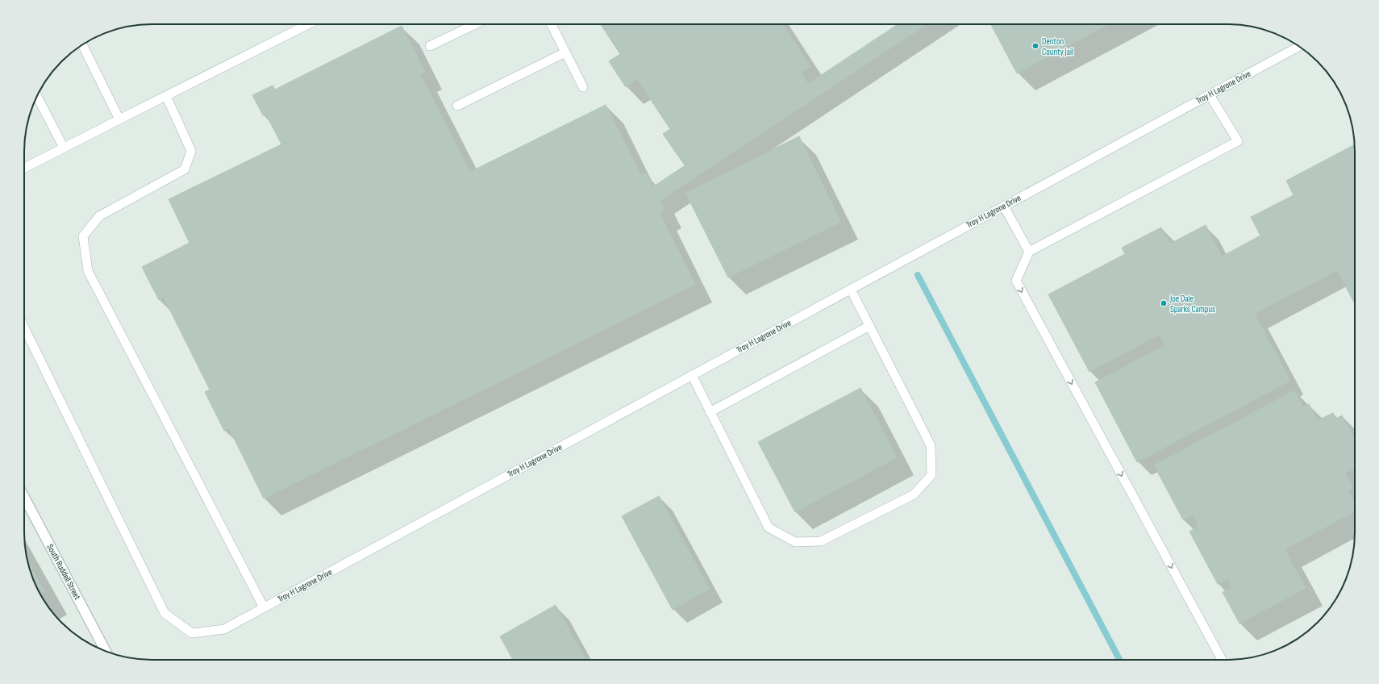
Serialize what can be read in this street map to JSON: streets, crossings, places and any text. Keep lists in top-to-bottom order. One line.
{"streets":{"street":["South Ruddell Street"],"lane":["Troy H Lagrone Drive"]},"places":["Denton County Jail","Joe Dale Sparks Campus"]}
